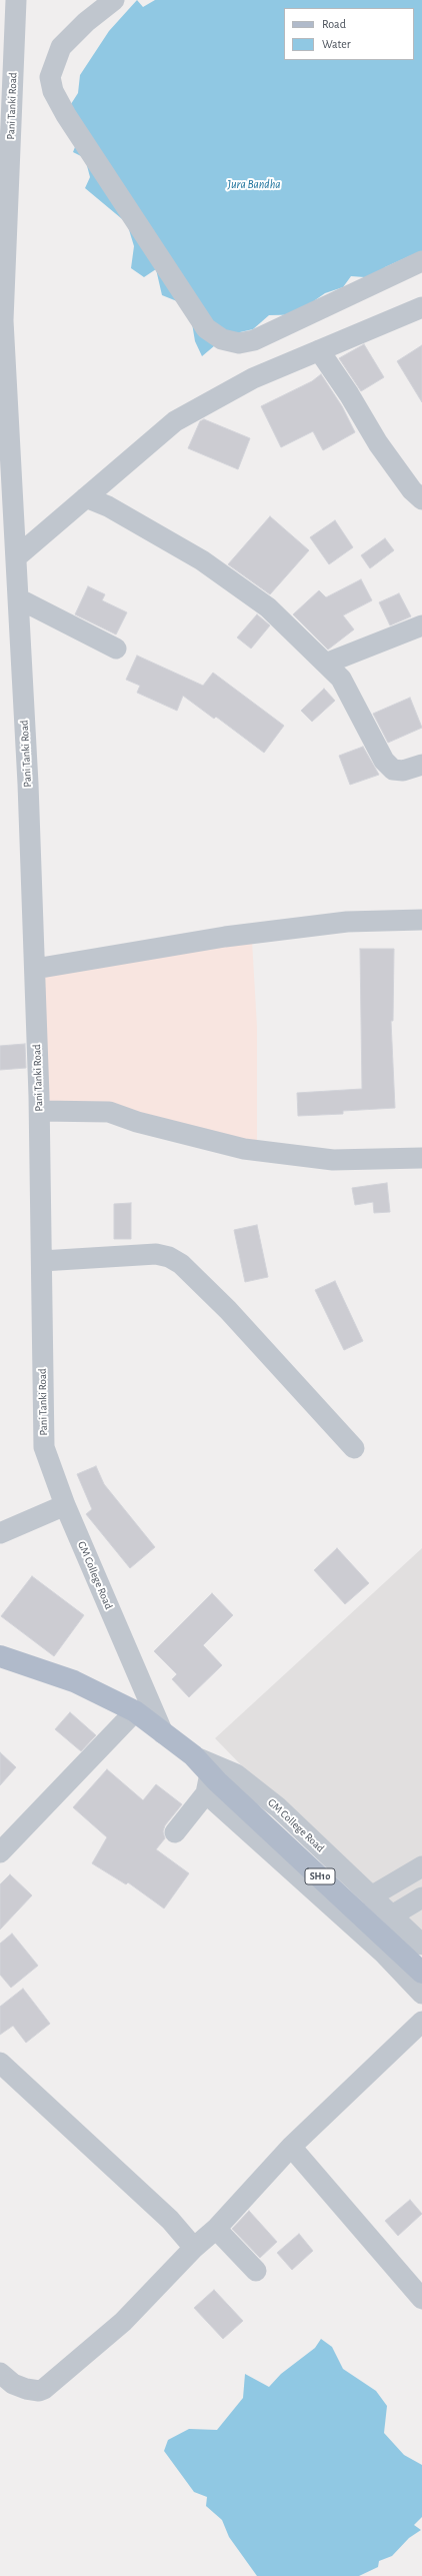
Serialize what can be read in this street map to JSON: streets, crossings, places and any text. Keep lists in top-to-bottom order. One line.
{"streets":{"main road":["SH10"],"street":["Pani Tanki Road","GM College Road"]},"crossings":[["Pani Tanki Road","GM College Road"],["GM College Road","SH10"]],"water":["Jura Bandha"],"legend":["Road","Water"]}
